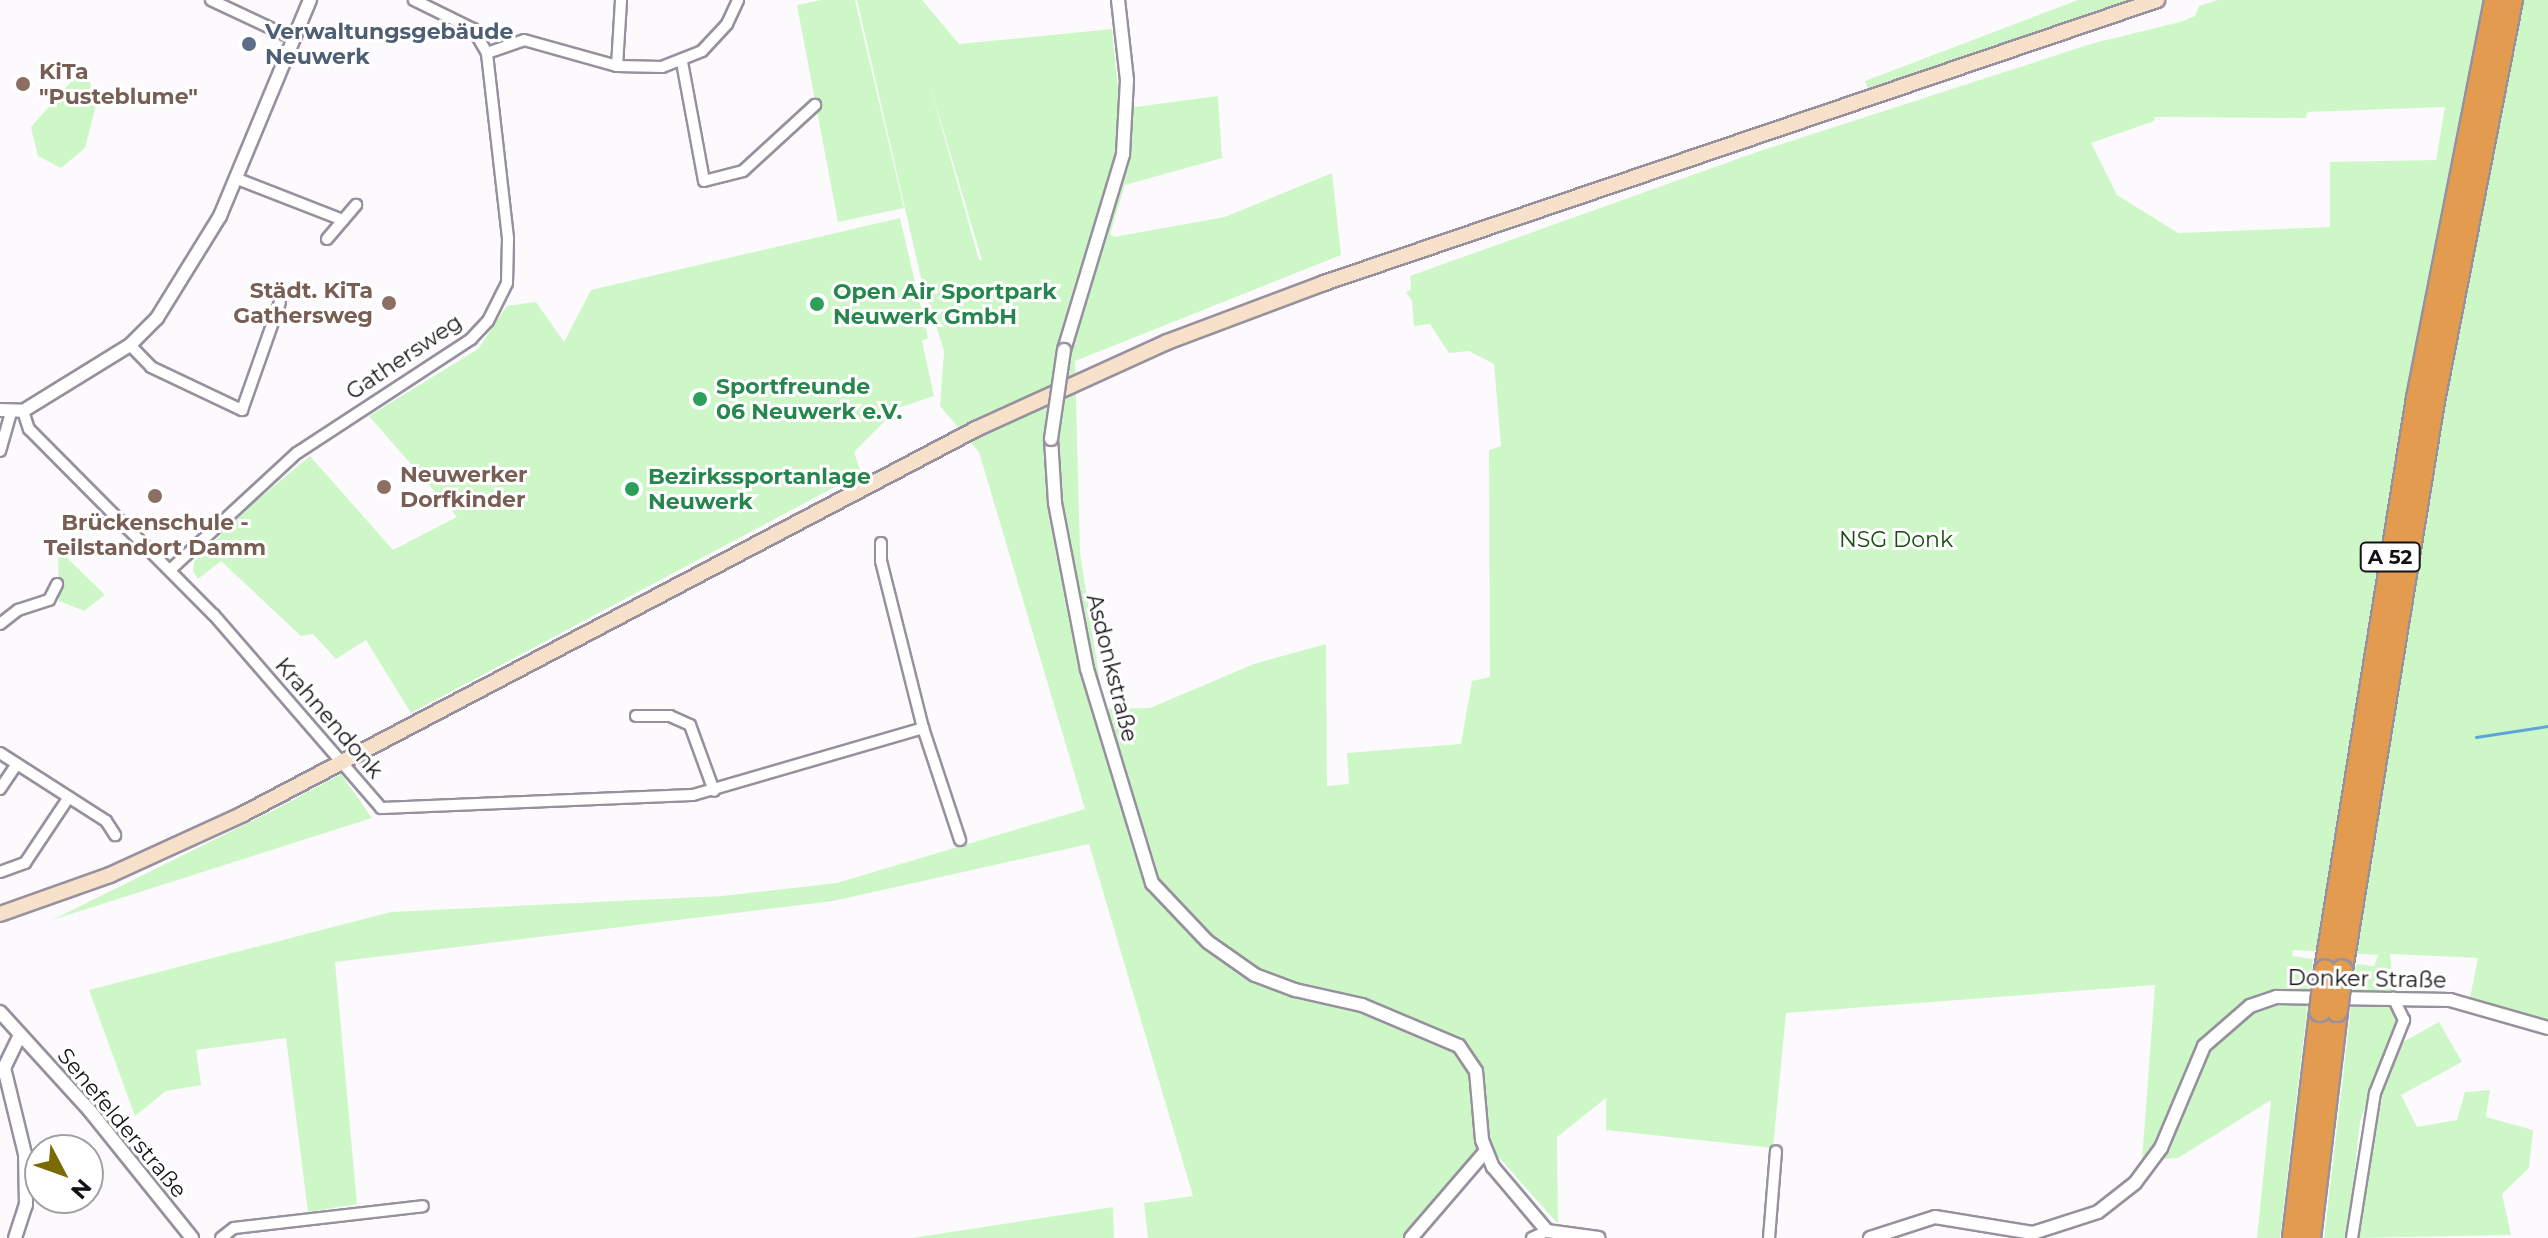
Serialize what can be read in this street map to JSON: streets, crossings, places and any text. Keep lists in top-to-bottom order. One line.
{"streets":{"highway":["A 52"],"street":["Gathersweg","Asdonkstraße","Krahnendonk","Donker Straße","Senefelderstraße"]},"crossings":[["Gathersweg","Krahnendonk"]],"parks":["NSG Donk"],"places":["Verwaltungsgebäude Neuwerk","KiTa \"Pusteblume\"","Städt. KiTa Gathersweg","Open Air Sportpark Neuwerk GmbH","Sportfreunde 06 Neuwerk e.V.","Neuwerker Dorfkinder","Bezirkssportanlage Neuwerk","Brückenschule - Teilstandort Damm"],"north":"bottom right"}
